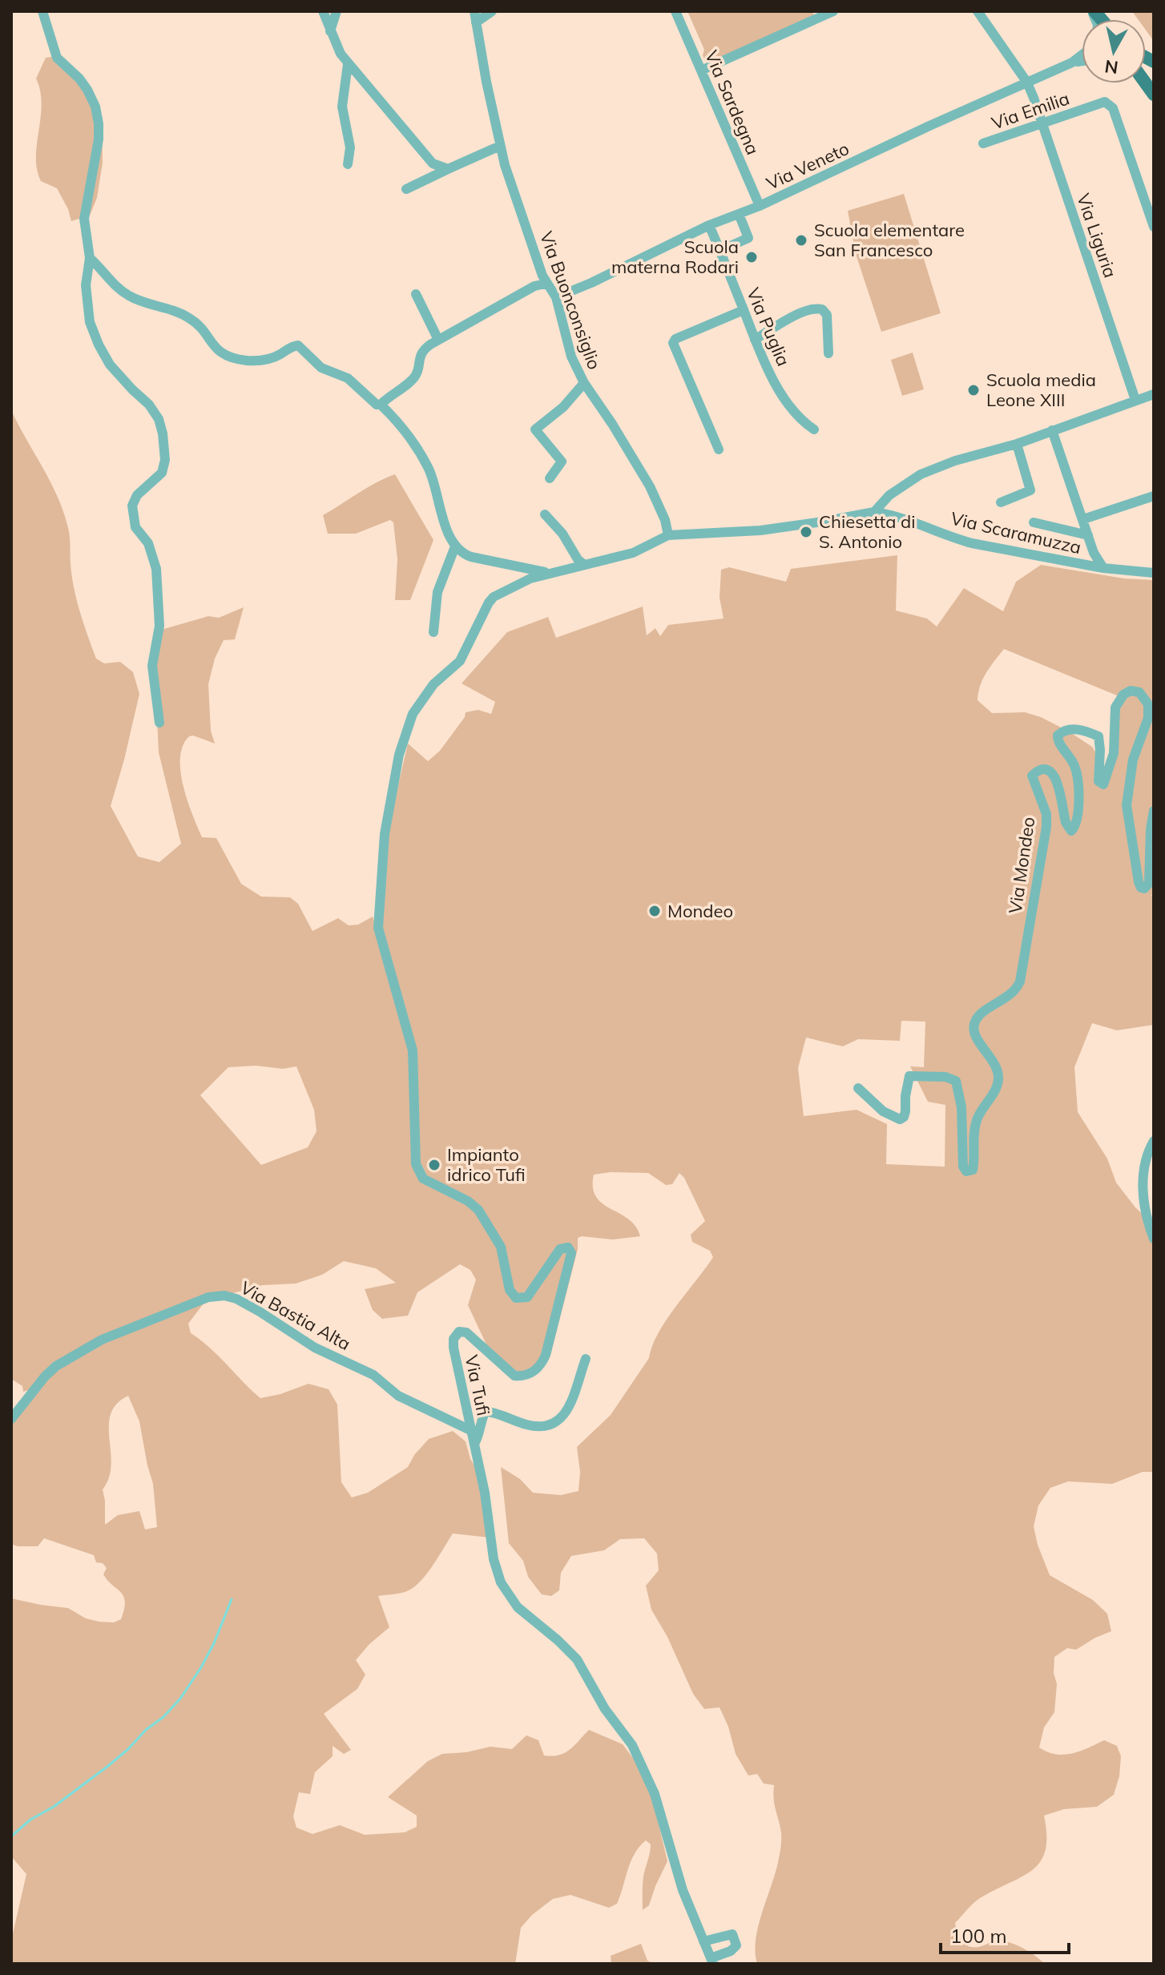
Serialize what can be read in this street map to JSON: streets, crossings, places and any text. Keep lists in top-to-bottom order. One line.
{"streets":{"street":["Via Sardegna","Via Emilia","Via Veneto","Via Liguria","Via Buonconsiglio","Via Puglia","Via Scaramuzza","Via Mondeo","Via Bastia Alta","Via Tufi"]},"crossings":[["Via Sardegna","Via Veneto"],["Via Emilia","Via Liguria"],["Via Veneto","Via Liguria"],["Via Veneto","Via Buonconsiglio"],["Via Veneto","Via Puglia"],["Via Bastia Alta","Via Tufi"]],"places":["Scuola elementare San Francesco","Scuola materna Rodari","Scuola media Leone XIII","Chiesetta di S. Antonio","Mondeo","Impianto idrico Tufi"],"scale_bar":"100 m","north":"bottom"}
